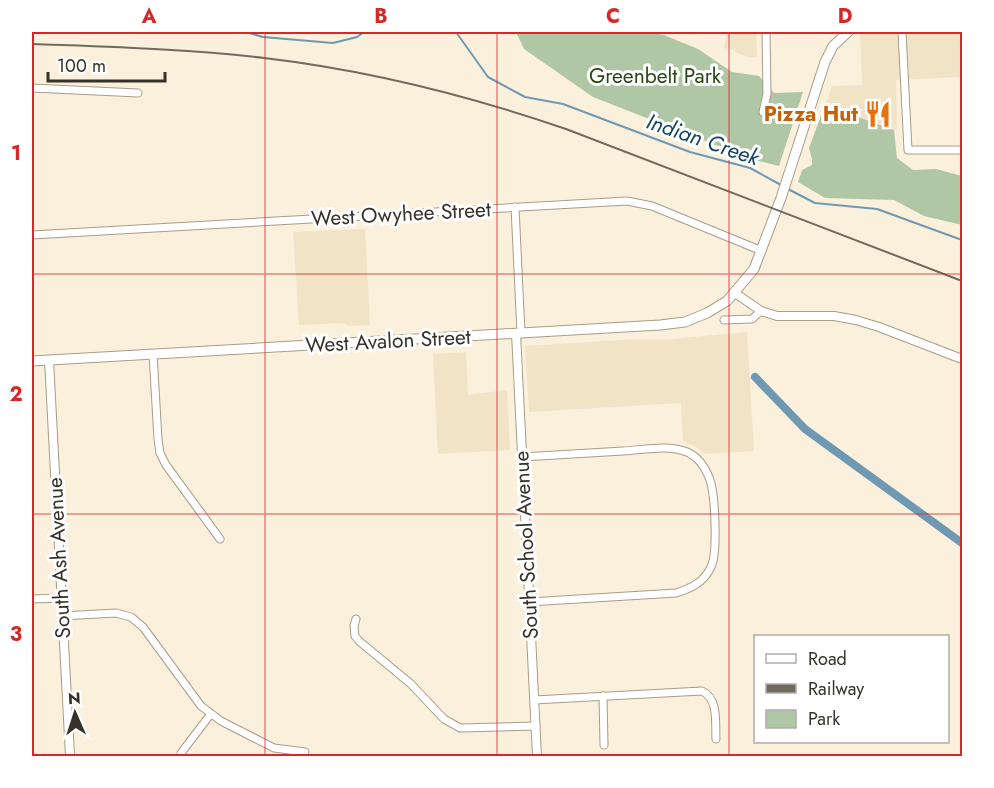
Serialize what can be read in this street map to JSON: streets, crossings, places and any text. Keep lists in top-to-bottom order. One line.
{"streets":{"main road":["West Avalon Street"],"street":["West Owyhee Street","South School Avenue","South Ash Avenue"]},"crossings":[["West Owyhee Street","West Avalon Street"],["West Avalon Street","South School Avenue"],["West Avalon Street","South Ash Avenue"]],"water":["Indian Creek"],"parks":["Greenbelt Park"],"places":{"restaurant":["Pizza Hut"]},"legend":["Road","Railway","Park"],"scale_bar":"100 m","north":"top","grid":{"columns":["A","B","C","D"],"rows":["1","2","3"]}}
